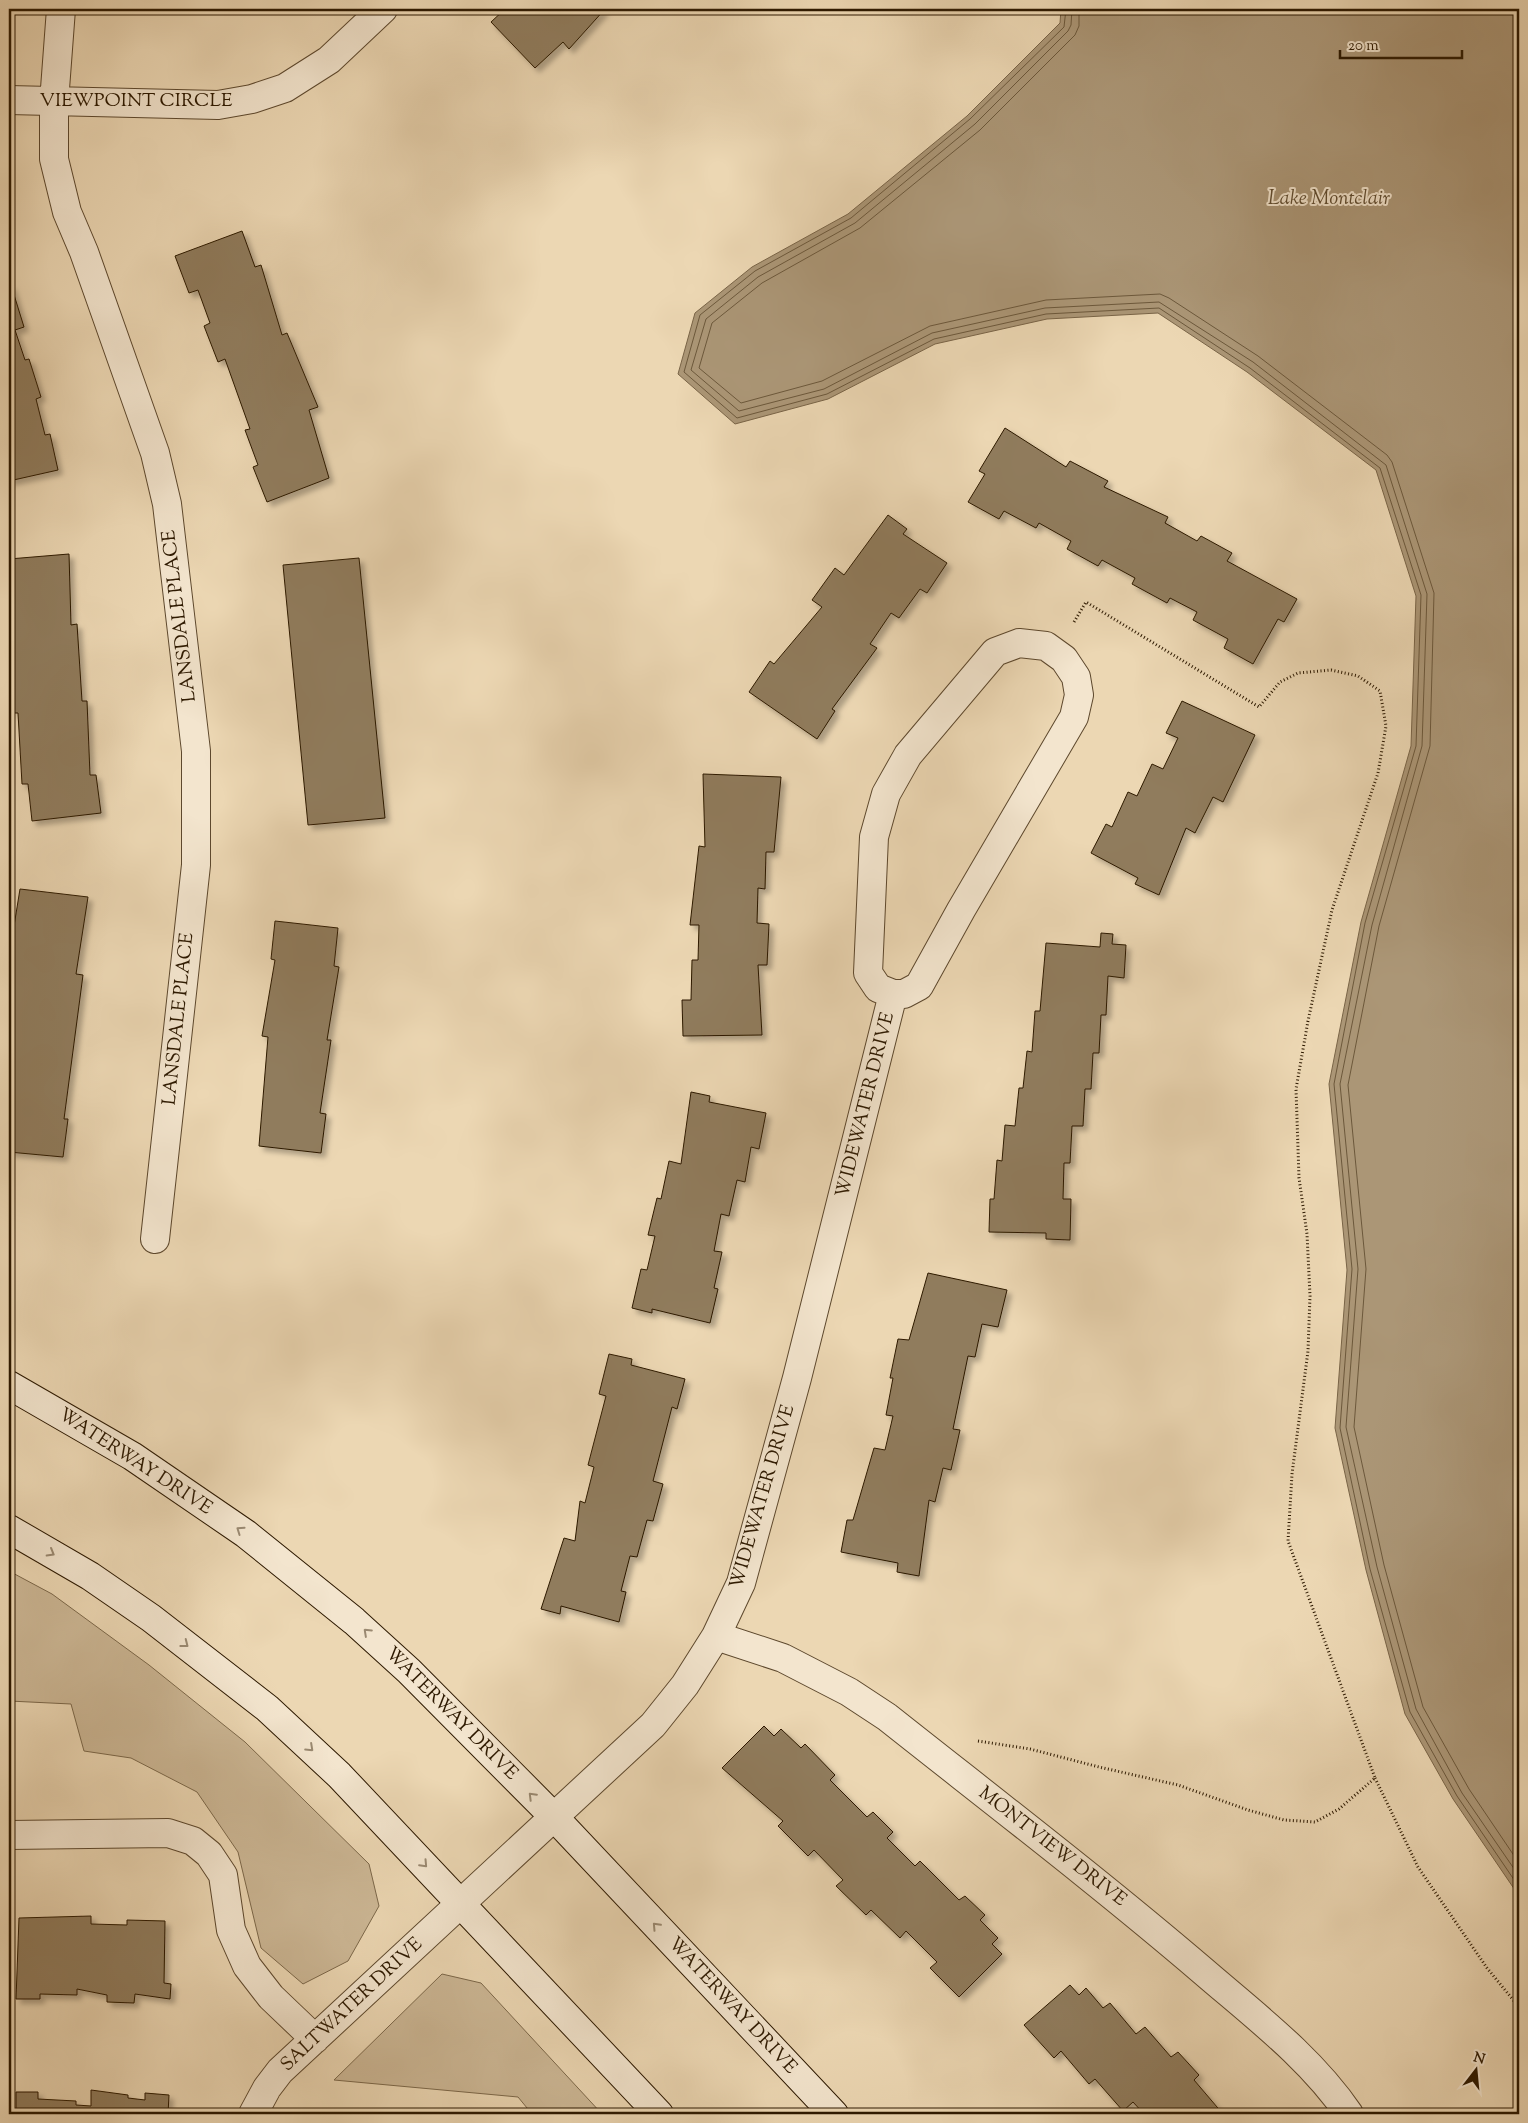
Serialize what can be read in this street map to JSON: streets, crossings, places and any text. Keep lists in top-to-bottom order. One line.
{"streets":{"street":["VIEWPOINT CIRCLE","LANSDALE PLACE","WIDEWATER DRIVE","WATERWAY DRIVE","MONTVIEW DRIVE","SALTWATER DRIVE"]},"crossings":[["VIEWPOINT CIRCLE","LANSDALE PLACE"],["WIDEWATER DRIVE","WATERWAY DRIVE"],["WIDEWATER DRIVE","MONTVIEW DRIVE"],["WIDEWATER DRIVE","SALTWATER DRIVE"]],"water":["Lake Montclair"],"scale_bar":"20 m","north":"top"}
